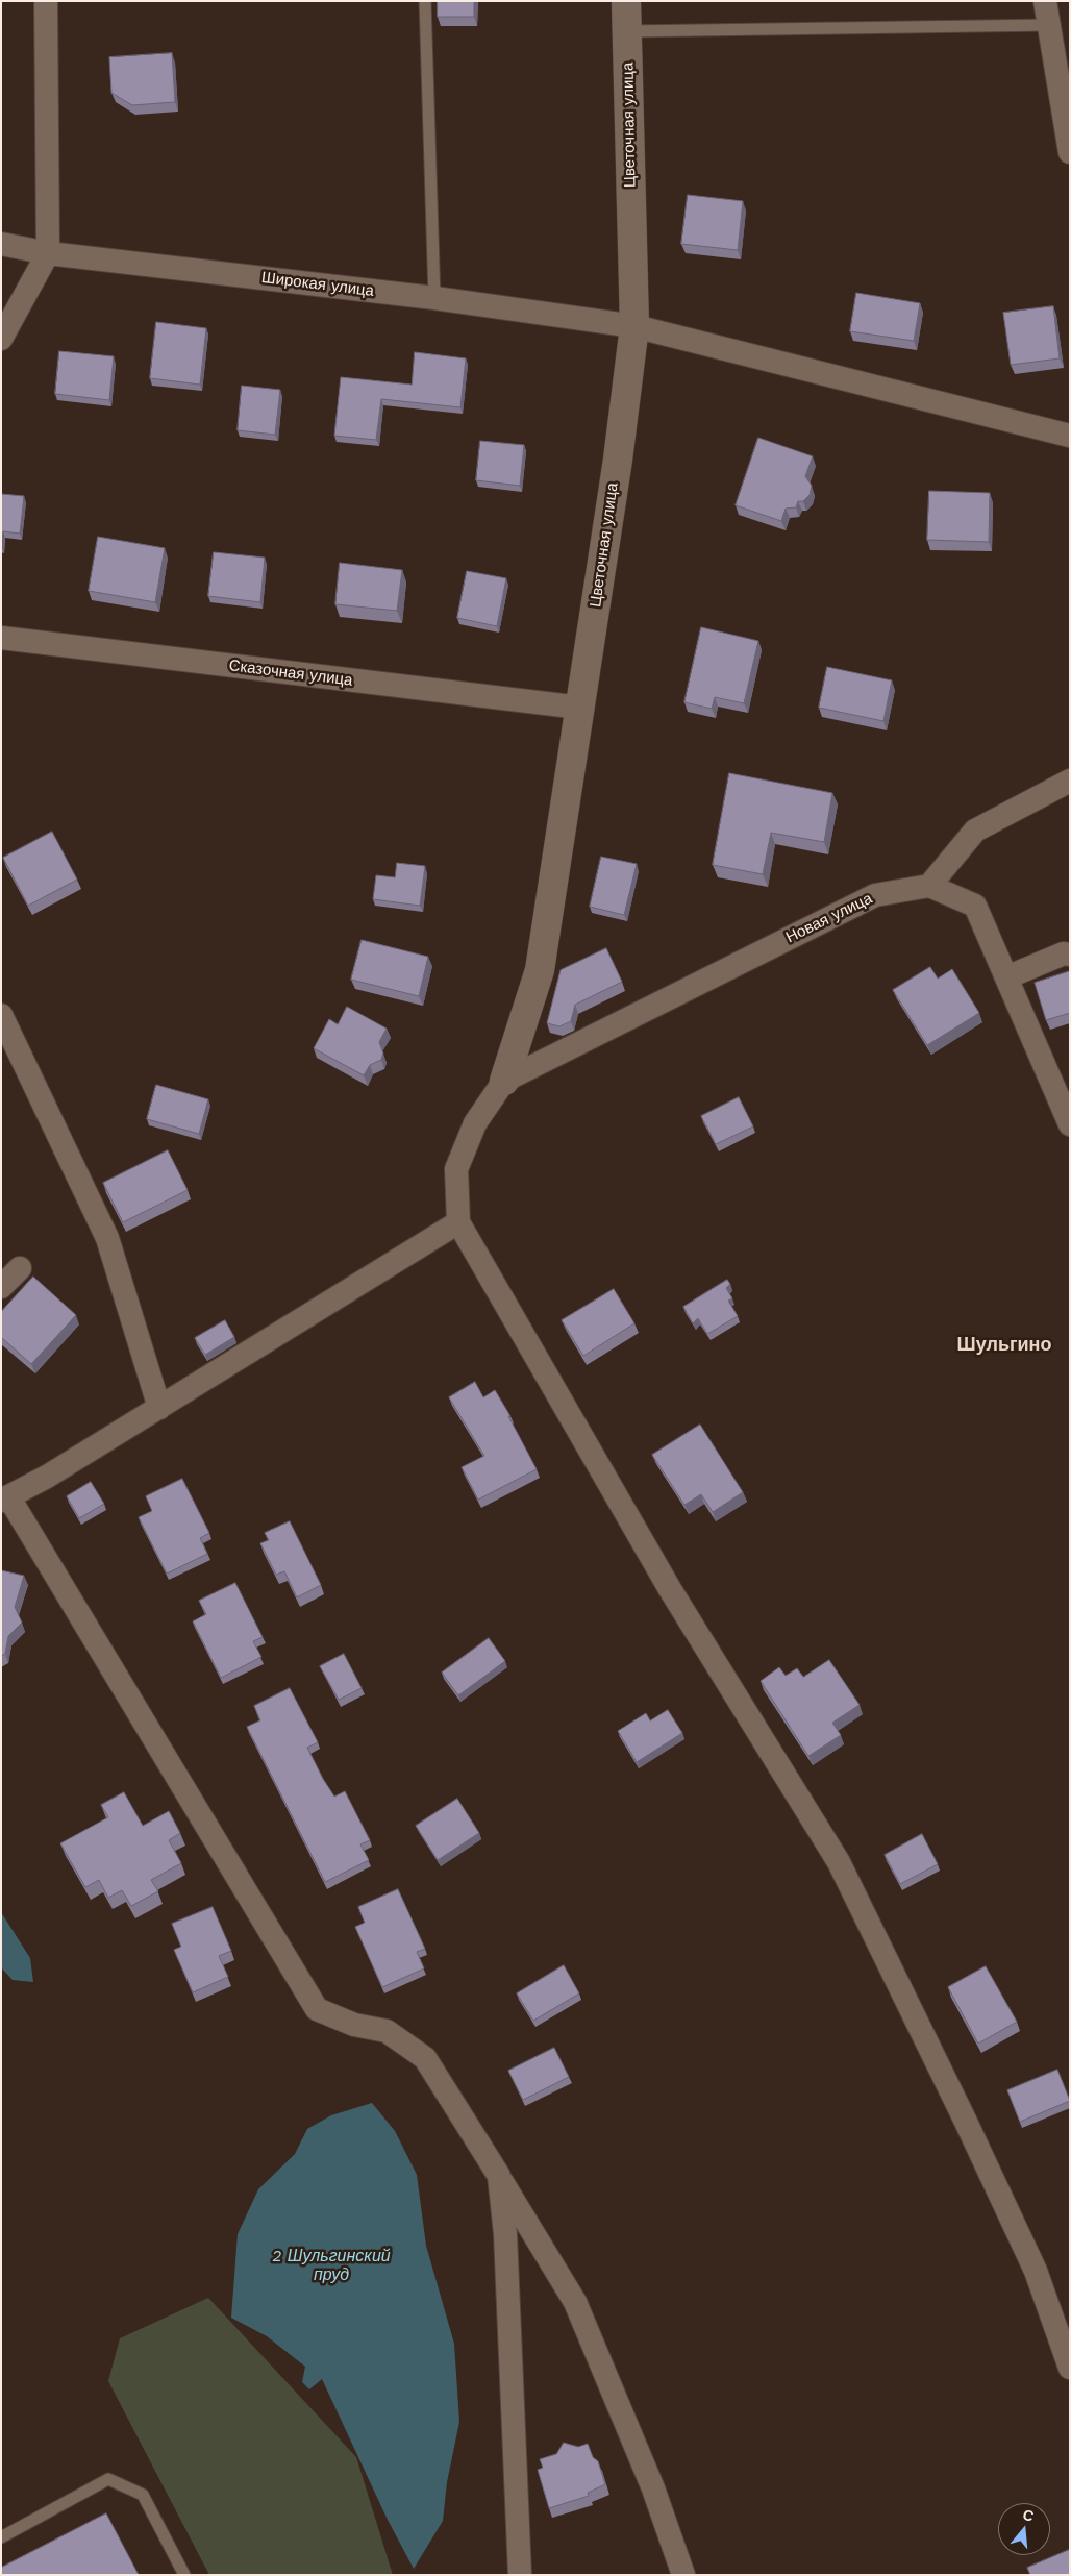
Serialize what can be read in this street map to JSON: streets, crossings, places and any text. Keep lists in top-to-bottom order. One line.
{"streets":{"street":["Цветочная улица","Широкая улица","Сказочная улица","Новая улица"]},"crossings":[["Цветочная улица","Широкая улица"],["Цветочная улица","Сказочная улица"],["Цветочная улица","Новая улица"]],"districts":["Шульгино"],"water":["2 Шульгинский пруд"],"north":"top"}
